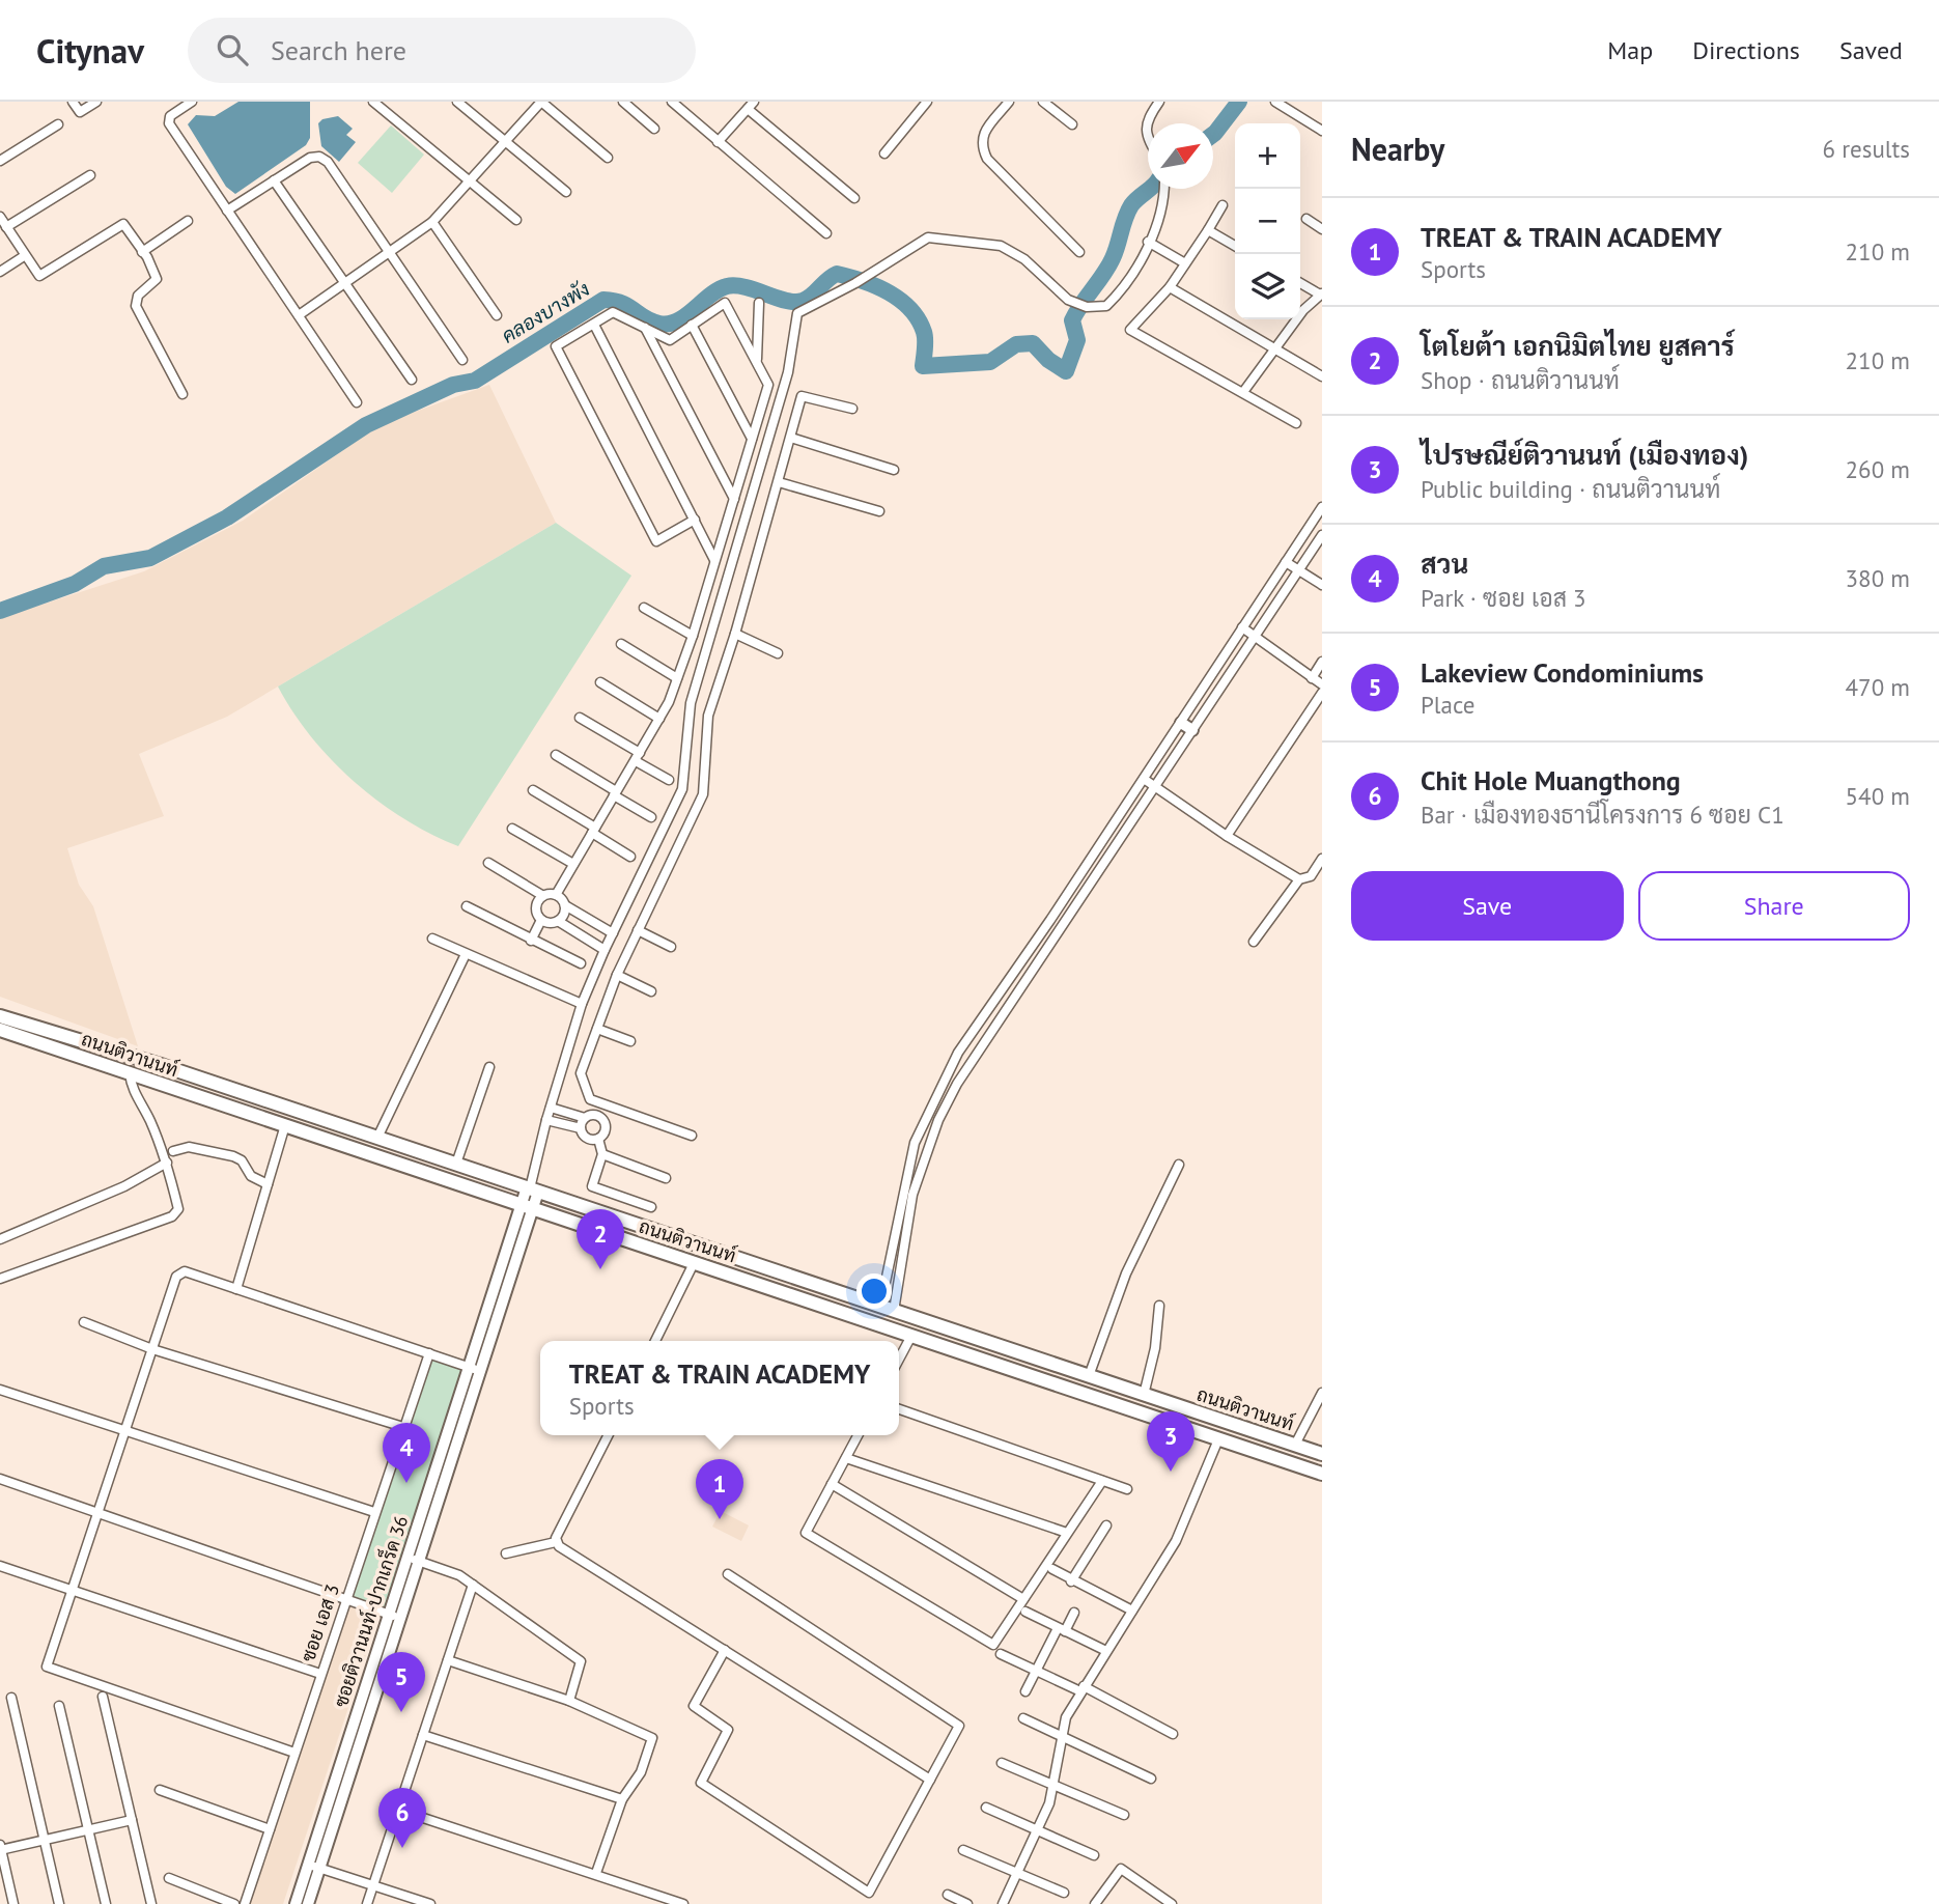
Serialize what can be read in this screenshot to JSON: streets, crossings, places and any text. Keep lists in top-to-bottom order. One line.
{"streets":{"main road":["ถนนติวานนท์"],"street":["ซอยติวานนท์-ปากเกร็ด 36","ซอย เอส 3"]},"crossings":[["ถนนติวานนท์","ซอยติวานนท์-ปากเกร็ด 36"]],"water":["คลองบางพัง"],"north":"top right","page":{"header":"Citynav","search":"Search here","nav":["Map","Directions","Saved"],"heading":["Nearby","6 results"],"map_buttons":["+","−"],"list":[{"mark":"1","name":"TREAT & TRAIN ACADEMY","note":"Sports","value":"210 m"},{"mark":"2","name":"โตโยต้า เอกนิมิตไทย ยูสคาร์","note":"Shop · ถนนติวานนท์","value":"210 m"},{"mark":"3","name":"ไปรษณีย์ติวานนท์ (เมืองทอง)","note":"Public building · ถนนติวานนท์","value":"260 m"},{"mark":"4","name":"สวน","note":"Park · ซอย เอส 3","value":"380 m"},{"mark":"5","name":"Lakeview Condominiums","note":"Place","value":"470 m"},{"mark":"6","name":"Chit Hole Muangthong","note":"Bar · เมืองทองธานีโครงการ 6 ซอย C1","value":"540 m"}],"buttons":["Save","Share"],"pins":["2","3","4","1","5","6"],"popup":["TREAT & TRAIN ACADEMY","Sports"]}}
